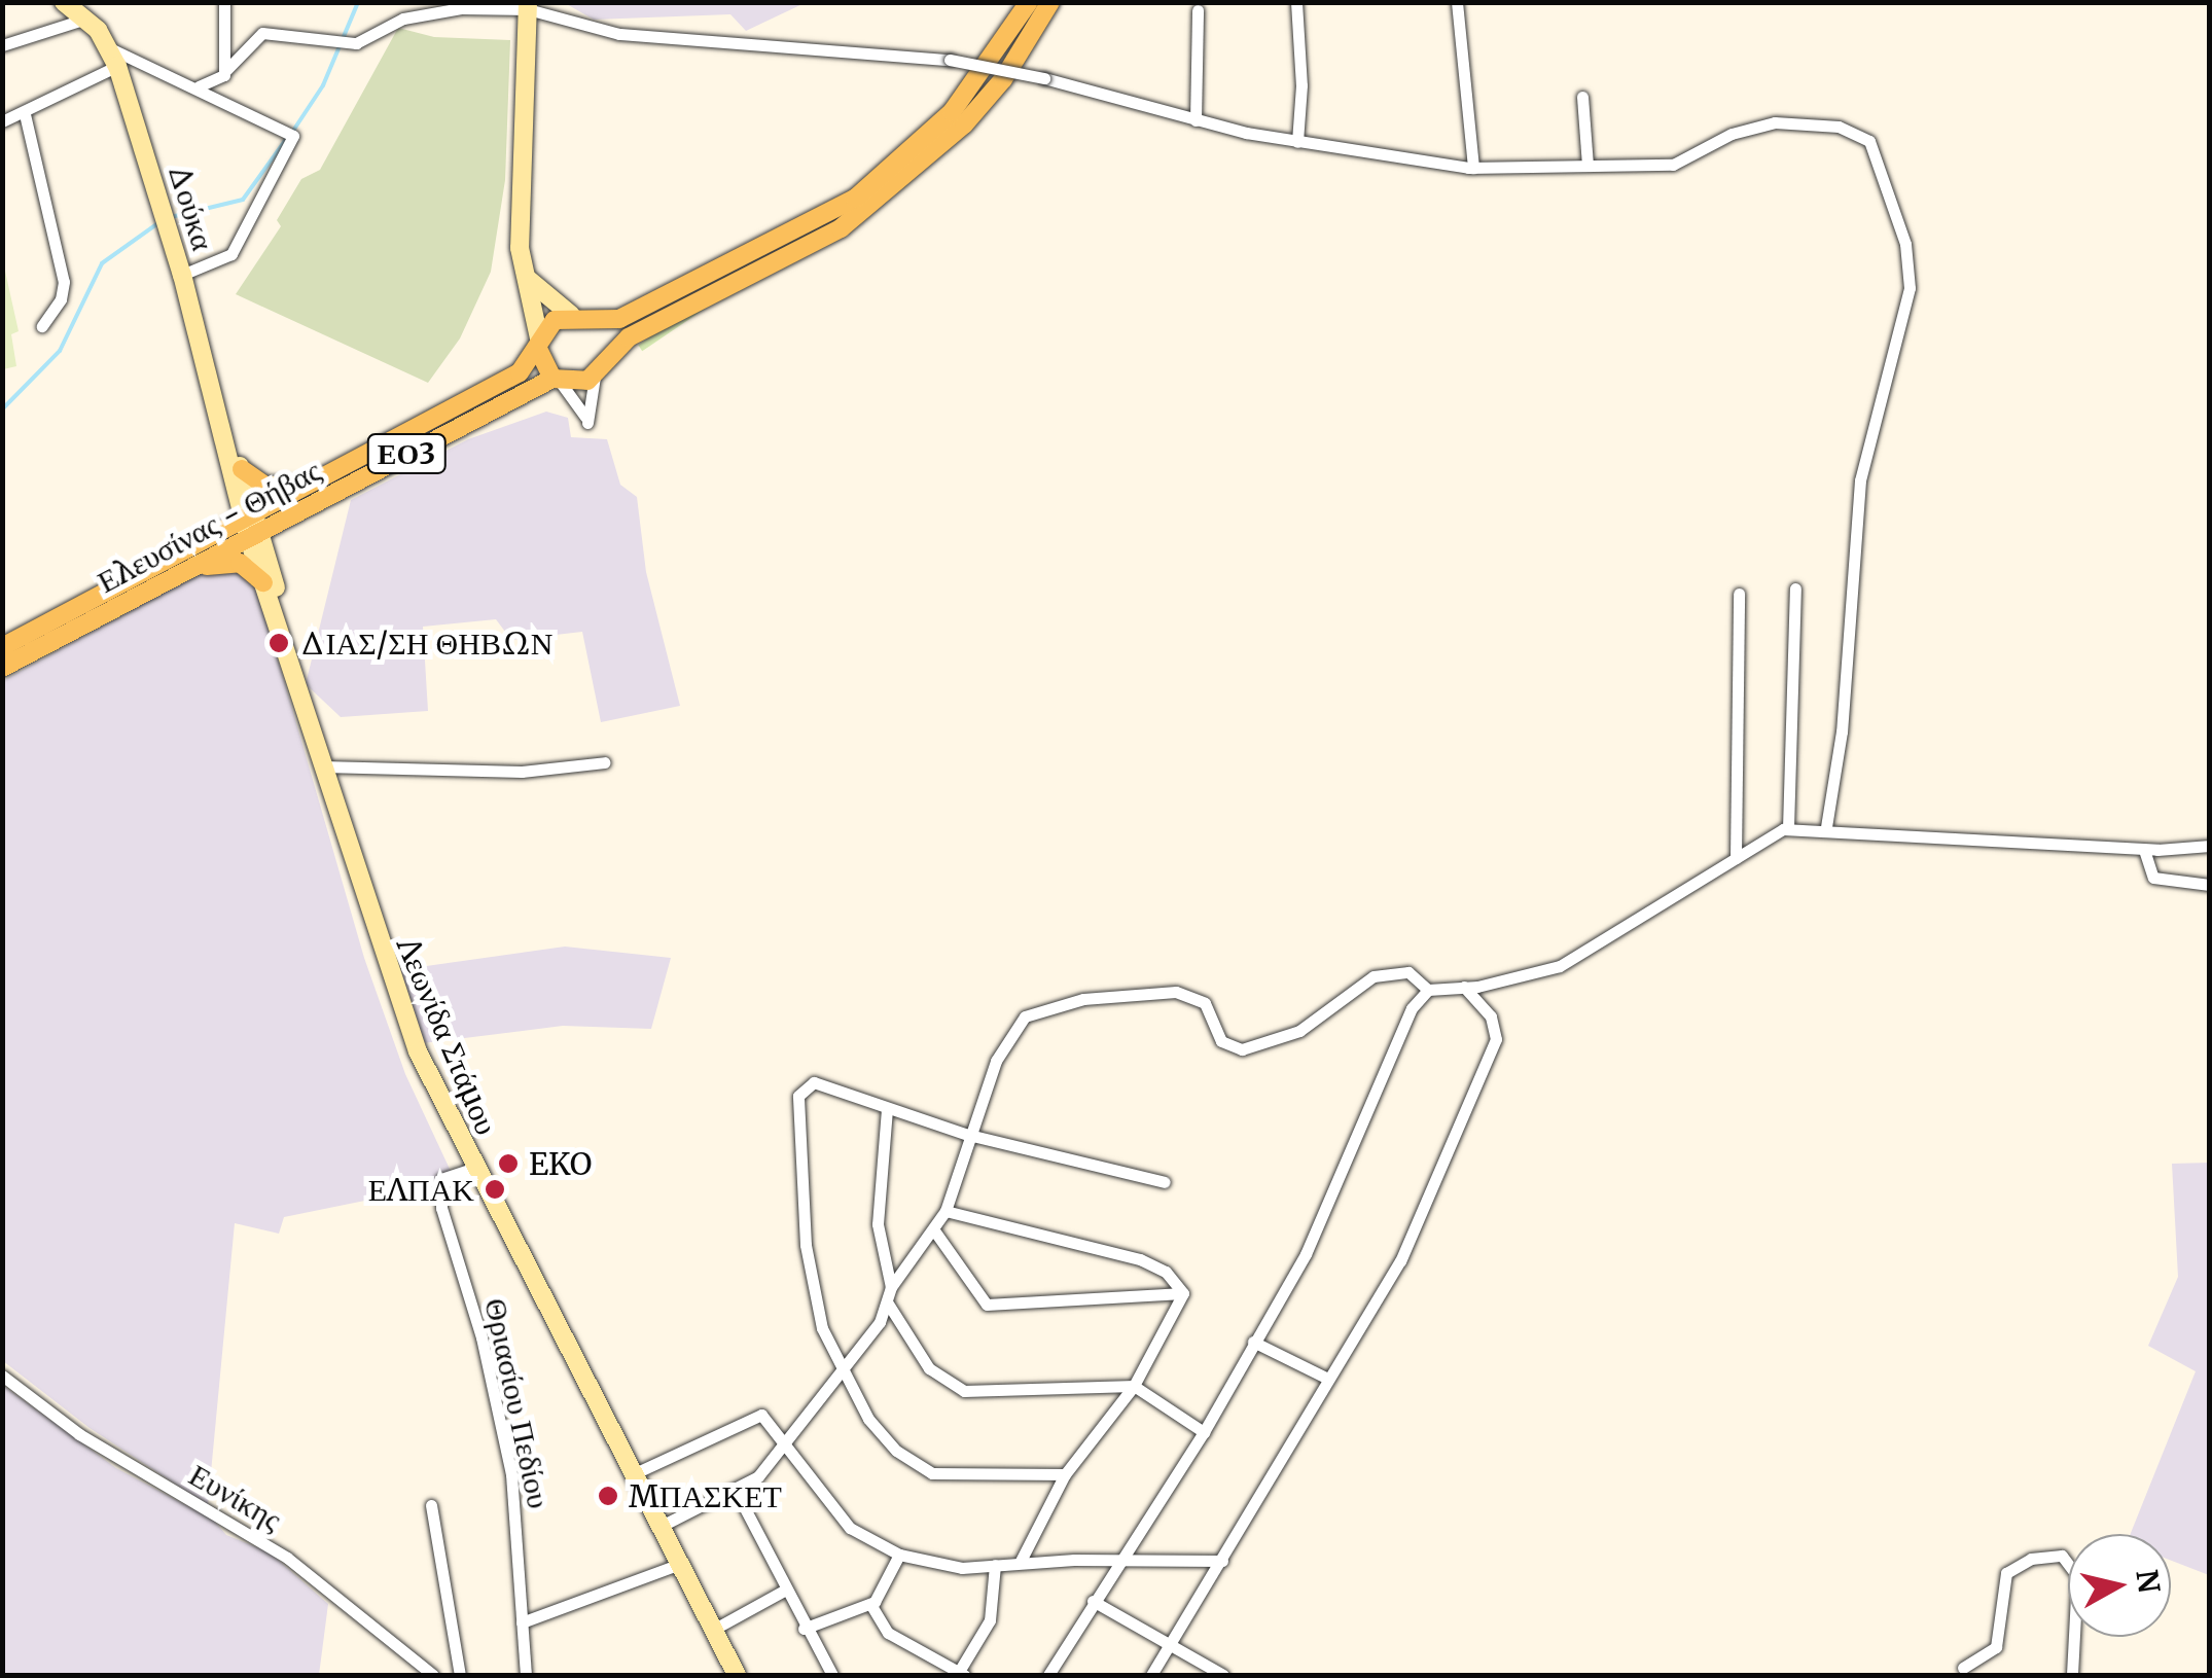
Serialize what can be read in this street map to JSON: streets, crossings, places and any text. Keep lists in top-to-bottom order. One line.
{"streets":{"main road":["Δούκα","ΕΟ3","Ελευσίνας - Θήβας","Λεωνίδα Στάμου"],"street":["Θριασίου Πεδίου","Ευνίκης"]},"crossings":[["Δούκα","ΕΟ3"],["Δούκα","Ελευσίνας - Θήβας"],["Δούκα","Λεωνίδα Στάμου"],["ΕΟ3","Ελευσίνας - Θήβας"],["ΕΟ3","Λεωνίδα Στάμου"],["Ελευσίνας - Θήβας","Λεωνίδα Στάμου"],["Λεωνίδα Στάμου","Θριασίου Πεδίου"]],"places":["ΔΙΑΣ/ΣΗ ΘΗΒΩΝ","EKO","ΕΛΠΑΚ","ΜΠΑΣΚΕΤ"],"north":"right"}
